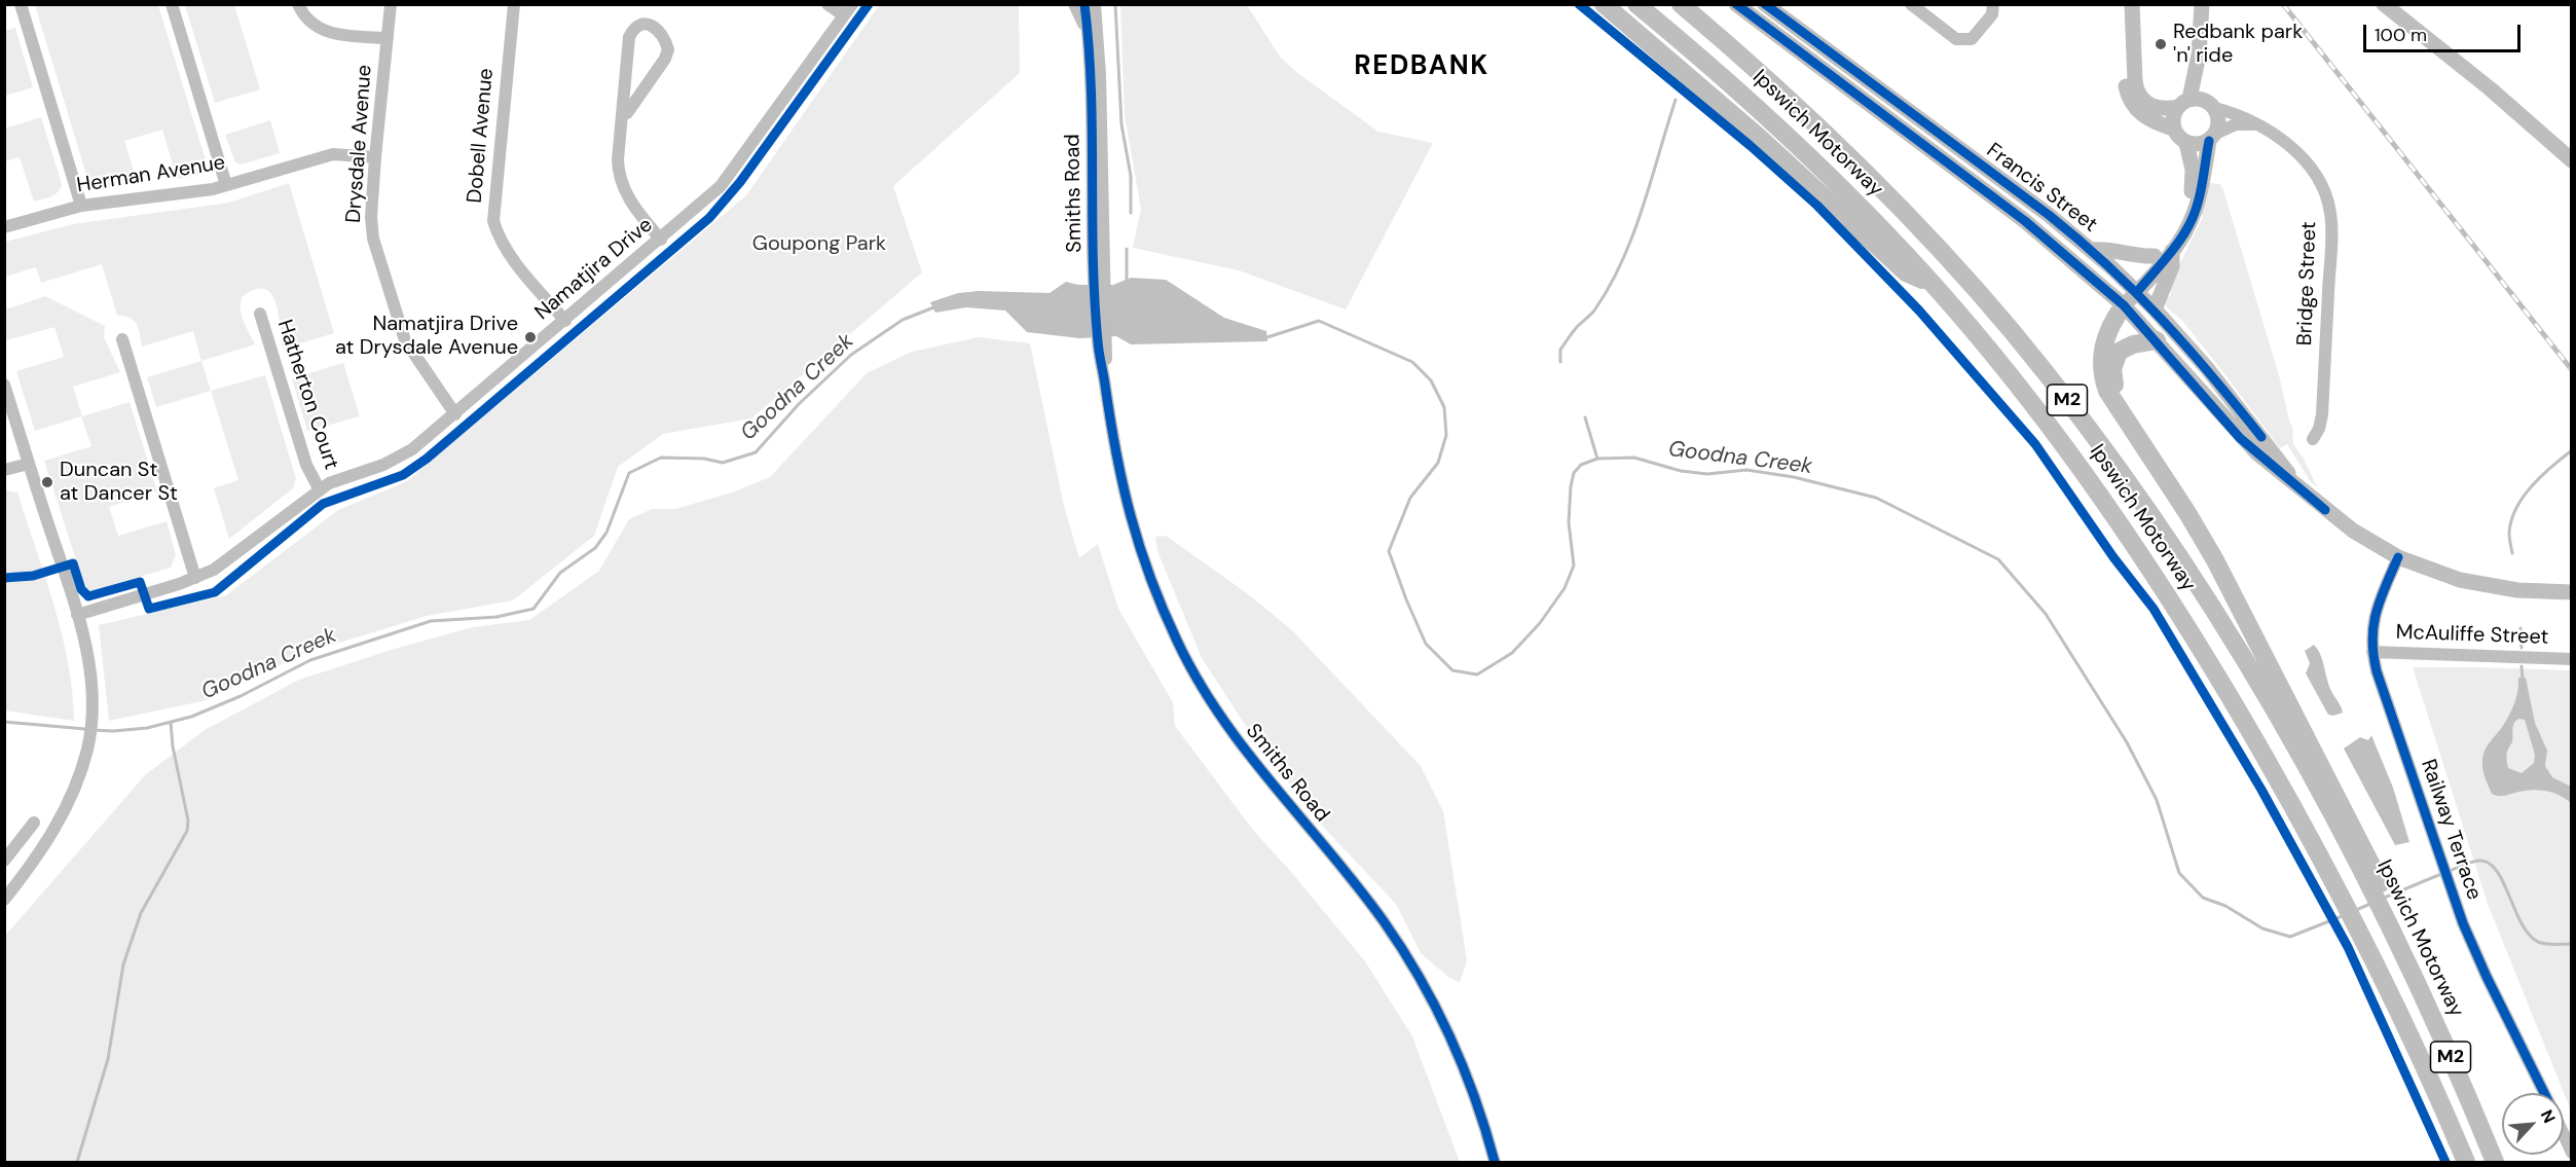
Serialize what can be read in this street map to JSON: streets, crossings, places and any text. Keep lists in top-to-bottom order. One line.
{"streets":{"highway":["Ipswich Motorway","M2"],"main road":["Francis Street"],"street":["Dobell Avenue","Drysdale Avenue","Herman Avenue","Smiths Road","Namatjira Drive","Bridge Street","Hatherton Court","McAuliffe Street","Railway Terrace"]},"crossings":[["Dobell Avenue","Namatjira Drive"],["Drysdale Avenue","Herman Avenue"],["Drysdale Avenue","Namatjira Drive"],["Francis Street","Railway Terrace"],["Namatjira Drive","Hatherton Court"],["McAuliffe Street","Railway Terrace"]],"districts":["REDBANK"],"water":["Goodna Creek"],"parks":["Goupong Park"],"places":["Redbank park 'n' ride","Namatjira Drive at Drysdale Avenue","Duncan St at Dancer St"],"scale_bar":"100 m","north":"top right"}
